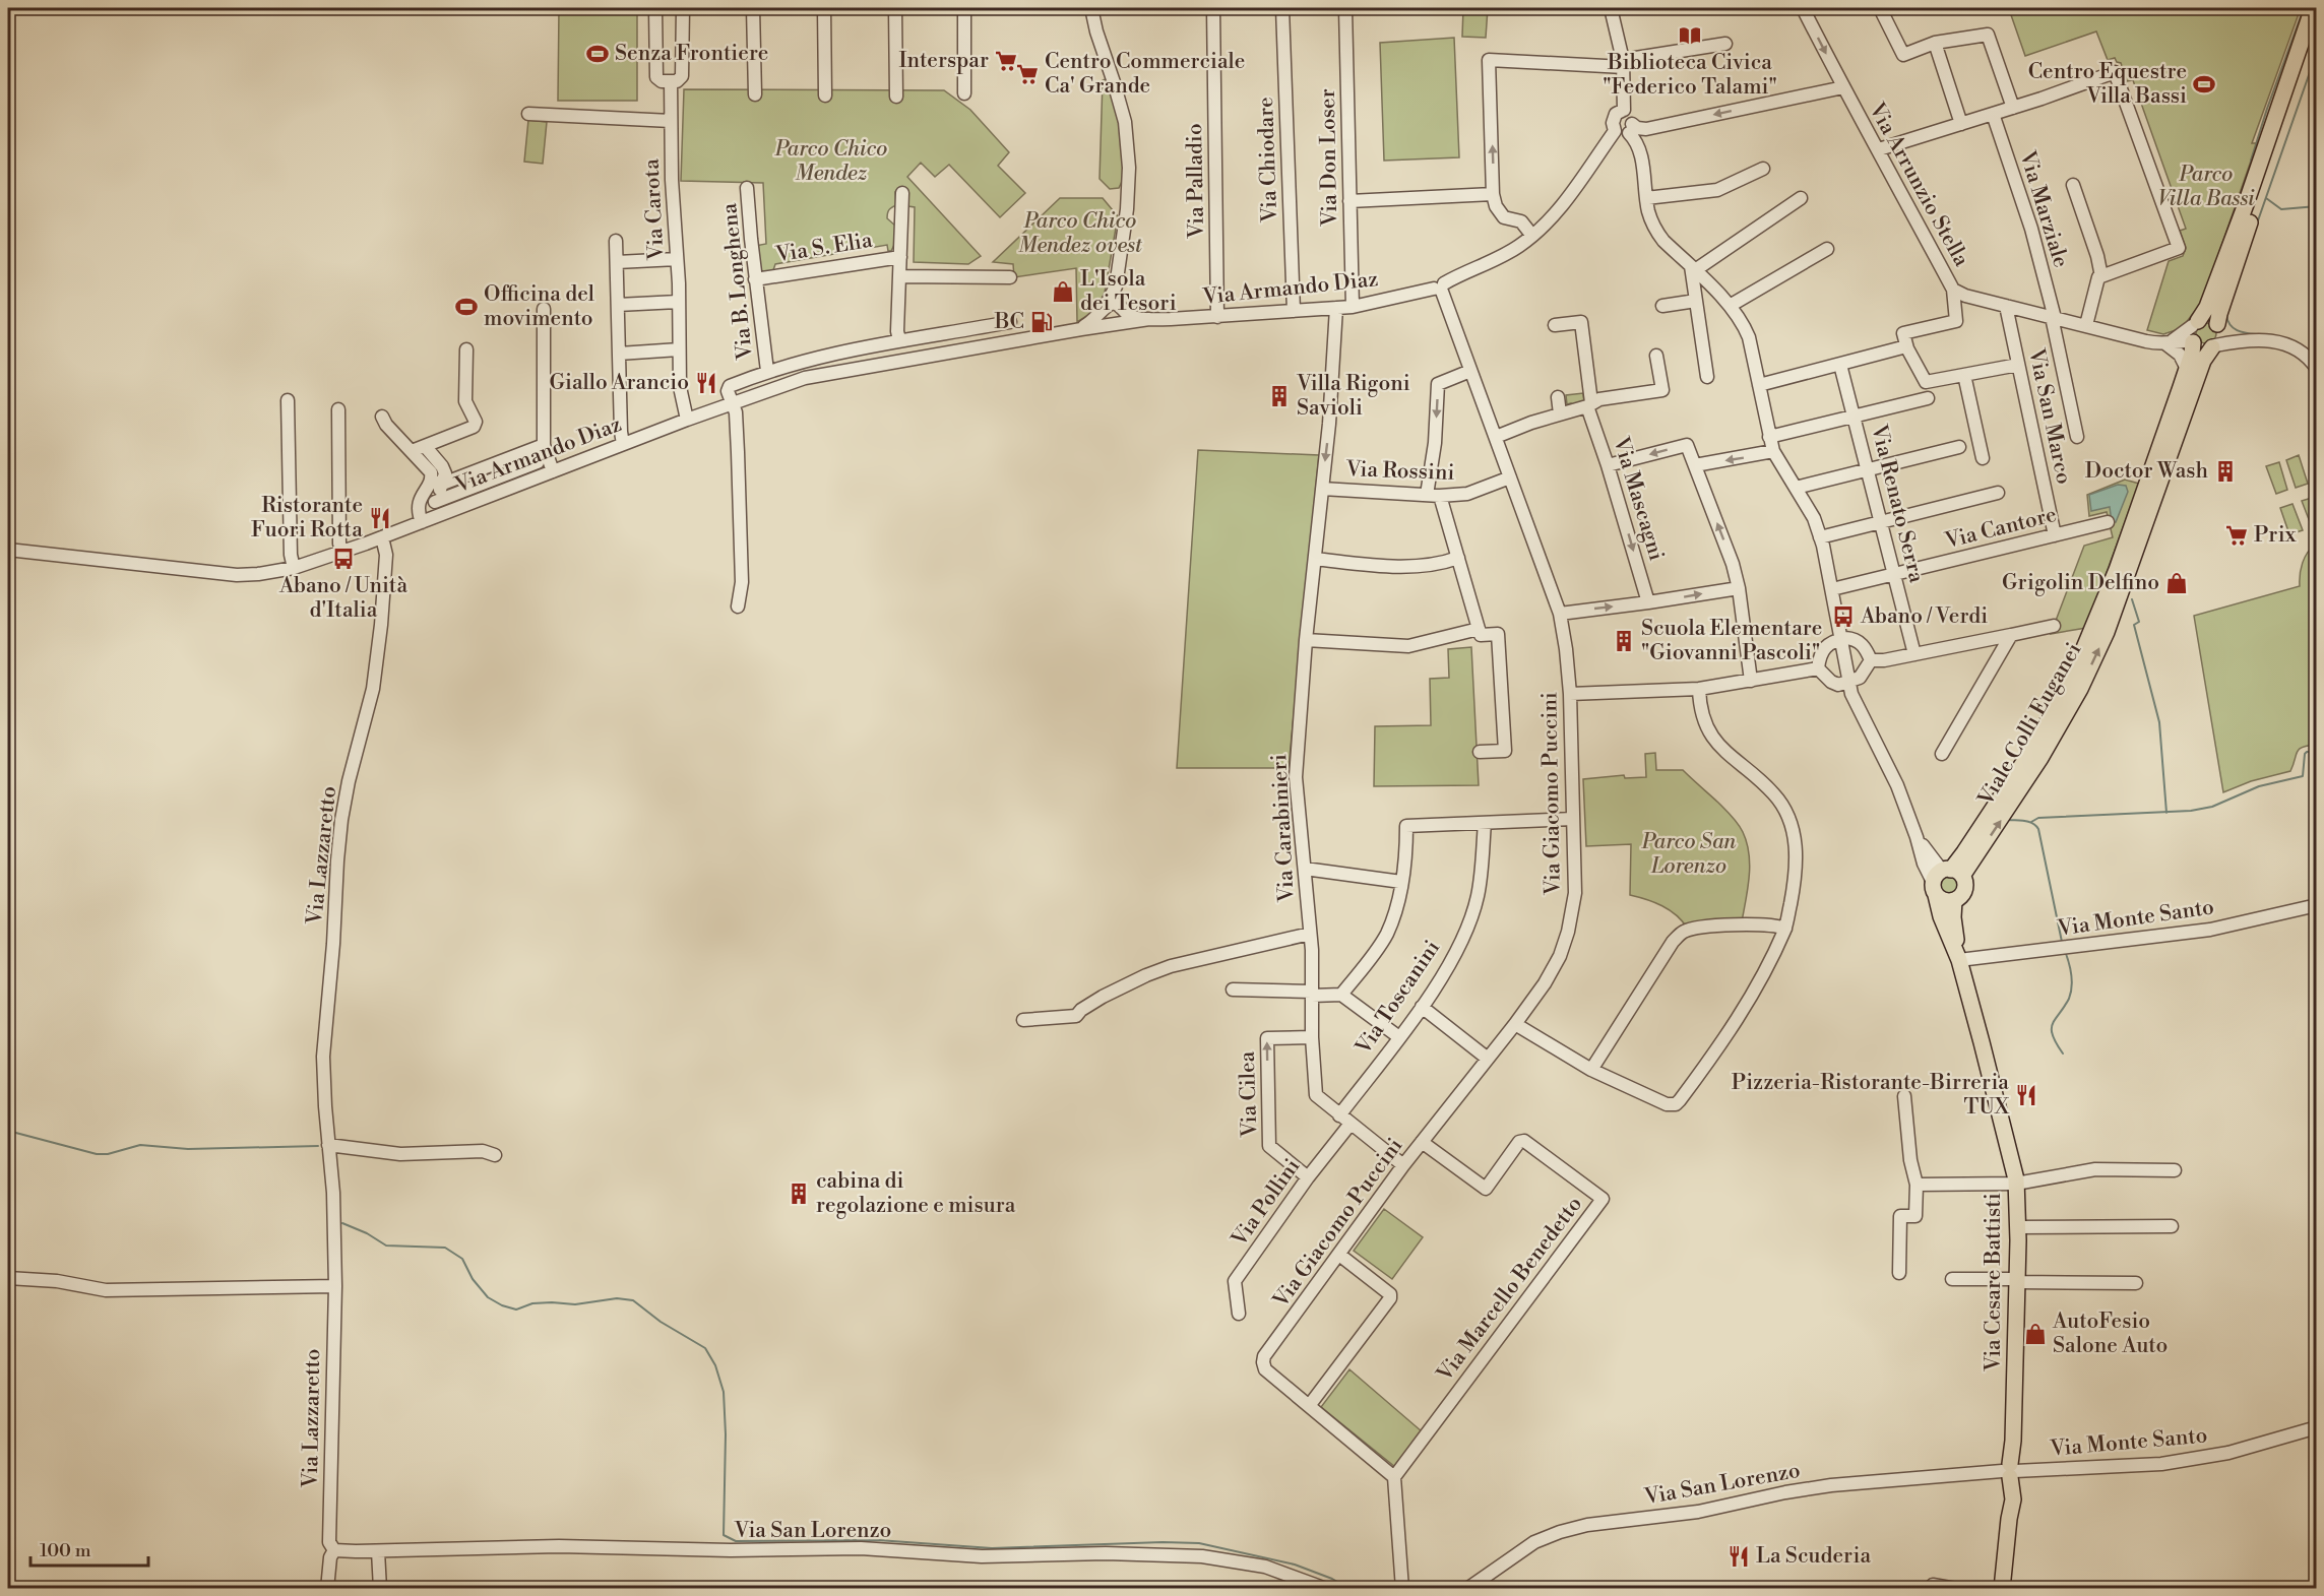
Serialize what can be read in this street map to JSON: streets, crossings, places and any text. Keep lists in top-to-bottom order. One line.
{"streets":{"main road":["Viale Colli Euganei","Via Cesare Battisti"],"street":["Via Don Loser","Via Chiodare","Via Palladio","Via Arrunzio Stella","Via Carota","Via Marziale","Via S. Elia","Via B. Longhena","Via Armando Diaz","Via San Marco","Via Rossini","Via Mascagni","Via Renato Serra","Via Cantore","Via Giacomo Puccini","Via Carabinieri","Via Lazzaretto","Via Monte Santo","Via Toscanini","Via Cilea","Via Pollini","Via Marcello Benedetto","Via San Lorenzo"]},"crossings":[["Via Don Loser","Via Armando Diaz"],["Via Chiodare","Via Armando Diaz"],["Via Palladio","Via Armando Diaz"],["Via Arrunzio Stella","Via Marziale"],["Via Arrunzio Stella","Via San Marco"],["Via Carota","Via Armando Diaz"],["Via S. Elia","Via B. Longhena"],["Via Armando Diaz","Via Giacomo Puccini"],["Via Armando Diaz","Via Carabinieri"],["Via Armando Diaz","Via Lazzaretto"],["Via Armando Diaz","Via Cesare Battisti"],["Via San Marco","Via Cantore"],["Via Rossini","Via Giacomo Puccini"],["Via Rossini","Via Carabinieri"],["Via Renato Serra","Via Cantore"],["Via Cantore","Via Cesare Battisti"],["Viale Colli Euganei","Via Cesare Battisti"],["Via Giacomo Puccini","Via Marcello Benedetto"],["Via Lazzaretto","Via San Lorenzo"],["Via Monte Santo","Via Cesare Battisti"],["Via Monte Santo","Via San Lorenzo"],["Via Toscanini","Via Pollini"],["Via Cilea","Via Pollini"],["Via Cesare Battisti","Via San Lorenzo"]],"parks":["Parco Chico Mendez","Parco Villa Bassi","Parco Chico Mendez ovest","Parco San Lorenzo"],"places":{"library":["Biblioteca Civica \"Federico Talami\""],"sports":["Senza Frontiere","Centro Equestre Villa Bassi","Officina del movimento"],"supermarket":["Interspar","Centro Commerciale Ca' Grande","Prix"],"shop":["L'Isola dei Tesori","Grigolin Delfino","AutoFesio Salone Auto"],"fuel station":["BC"],"restaurant":["Giallo Arancio","Ristorante Fuori Rotta","Pizzeria-Ristorante-Birreria TUX","La Scuderia"],"building":["Villa Rigoni Savioli","Doctor Wash","Scuola Elementare \"Giovanni Pascoli\"","cabina di regolazione e misura"],"bus stop":["Abano / Unità d'Italia","Abano / Verdi"]},"scale_bar":"100 m"}
